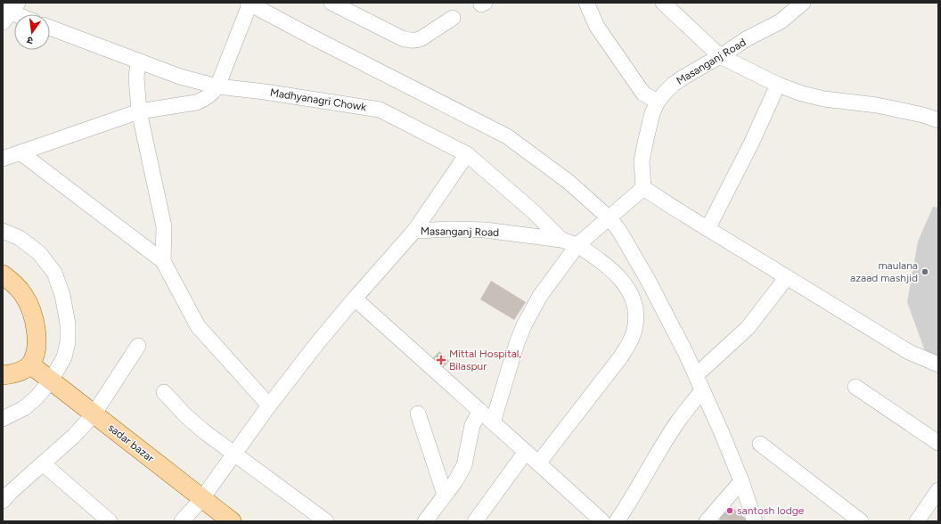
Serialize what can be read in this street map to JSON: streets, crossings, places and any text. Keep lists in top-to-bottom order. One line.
{"streets":{"main road":["sadar bazar"],"street":["Masanganj Road","Madhyanagri Chowk"]},"crossings":[["Masanganj Road","Madhyanagri Chowk"]],"places":{"other":["maulana azaad mashjid","santosh lodge"],"health":["Mittal Hospital, Bilaspur"]},"north":"bottom"}
